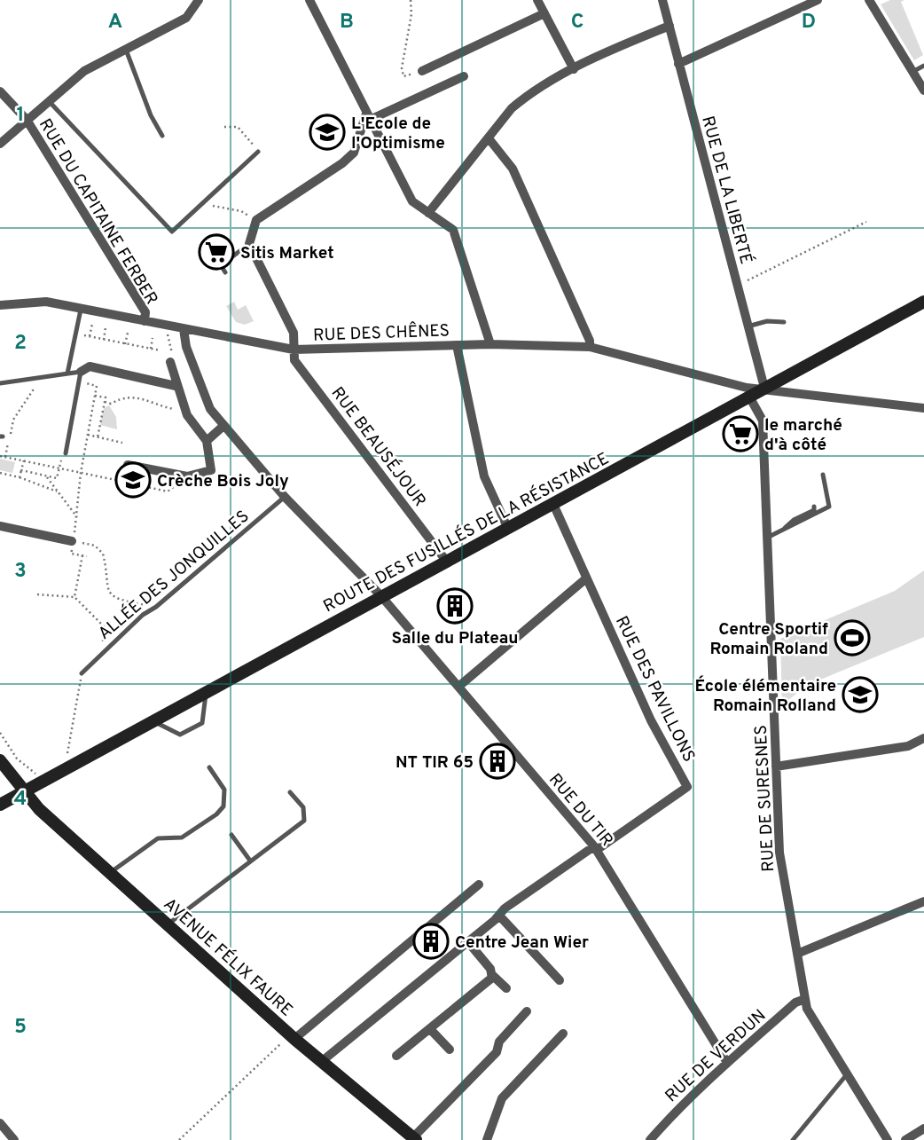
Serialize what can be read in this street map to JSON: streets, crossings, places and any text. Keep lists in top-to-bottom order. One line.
{"streets":{"main road":["ROUTE DES FUSILLÉS DE LA RÉSISTANCE","AVENUE FÉLIX FAURE"],"street":["RUE DE LA LIBERTÉ","RUE DU CAPITAINE FERBER","RUE DES CHÊNES","RUE BEAUSÉJOUR","RUE DES PAVILLONS","RUE DE SURESNES","RUE DU TIR","RUE DE VERDUN"],"lane":["ALLÉE DES JONQUILLES"]},"crossings":[["RUE DE LA LIBERTÉ","RUE DES CHÊNES"],["RUE DE LA LIBERTÉ","ROUTE DES FUSILLÉS DE LA RÉSISTANCE"],["RUE DU CAPITAINE FERBER","RUE DES CHÊNES"],["RUE DES CHÊNES","RUE BEAUSÉJOUR"],["RUE DES CHÊNES","ROUTE DES FUSILLÉS DE LA RÉSISTANCE"],["RUE DES CHÊNES","RUE DU TIR"],["RUE BEAUSÉJOUR","ROUTE DES FUSILLÉS DE LA RÉSISTANCE"],["ROUTE DES FUSILLÉS DE LA RÉSISTANCE","RUE DES PAVILLONS"],["ROUTE DES FUSILLÉS DE LA RÉSISTANCE","RUE DE SURESNES"],["ROUTE DES FUSILLÉS DE LA RÉSISTANCE","RUE DU TIR"],["ROUTE DES FUSILLÉS DE LA RÉSISTANCE","AVENUE FÉLIX FAURE"],["ALLÉE DES JONQUILLES","RUE DU TIR"],["RUE DES PAVILLONS","RUE DU TIR"],["RUE DE SURESNES","RUE DE VERDUN"],["RUE DU TIR","RUE DE VERDUN"]],"places":{"school or university":["L'Ecole de l'Optimisme","Crèche Bois Joly","École élémentaire Romain Rolland"],"supermarket":["Sitis Market","le marché d'à côté"],"building":["Salle du Plateau","NT TIR 65","Centre Jean Wier"],"sports":["Centre Sportif Romain Roland"]},"grid":{"columns":["A","B","C","D"],"rows":["1","2","3","4","5"]}}
